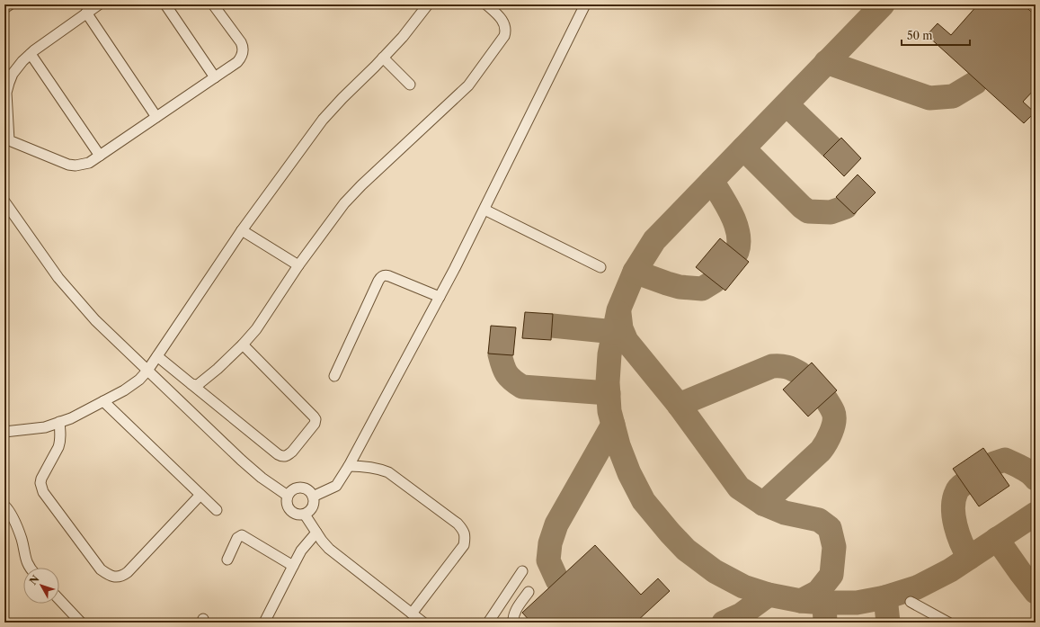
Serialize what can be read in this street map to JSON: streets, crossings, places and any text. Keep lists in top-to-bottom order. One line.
{"scale_bar":"50 m","north":"top left"}
